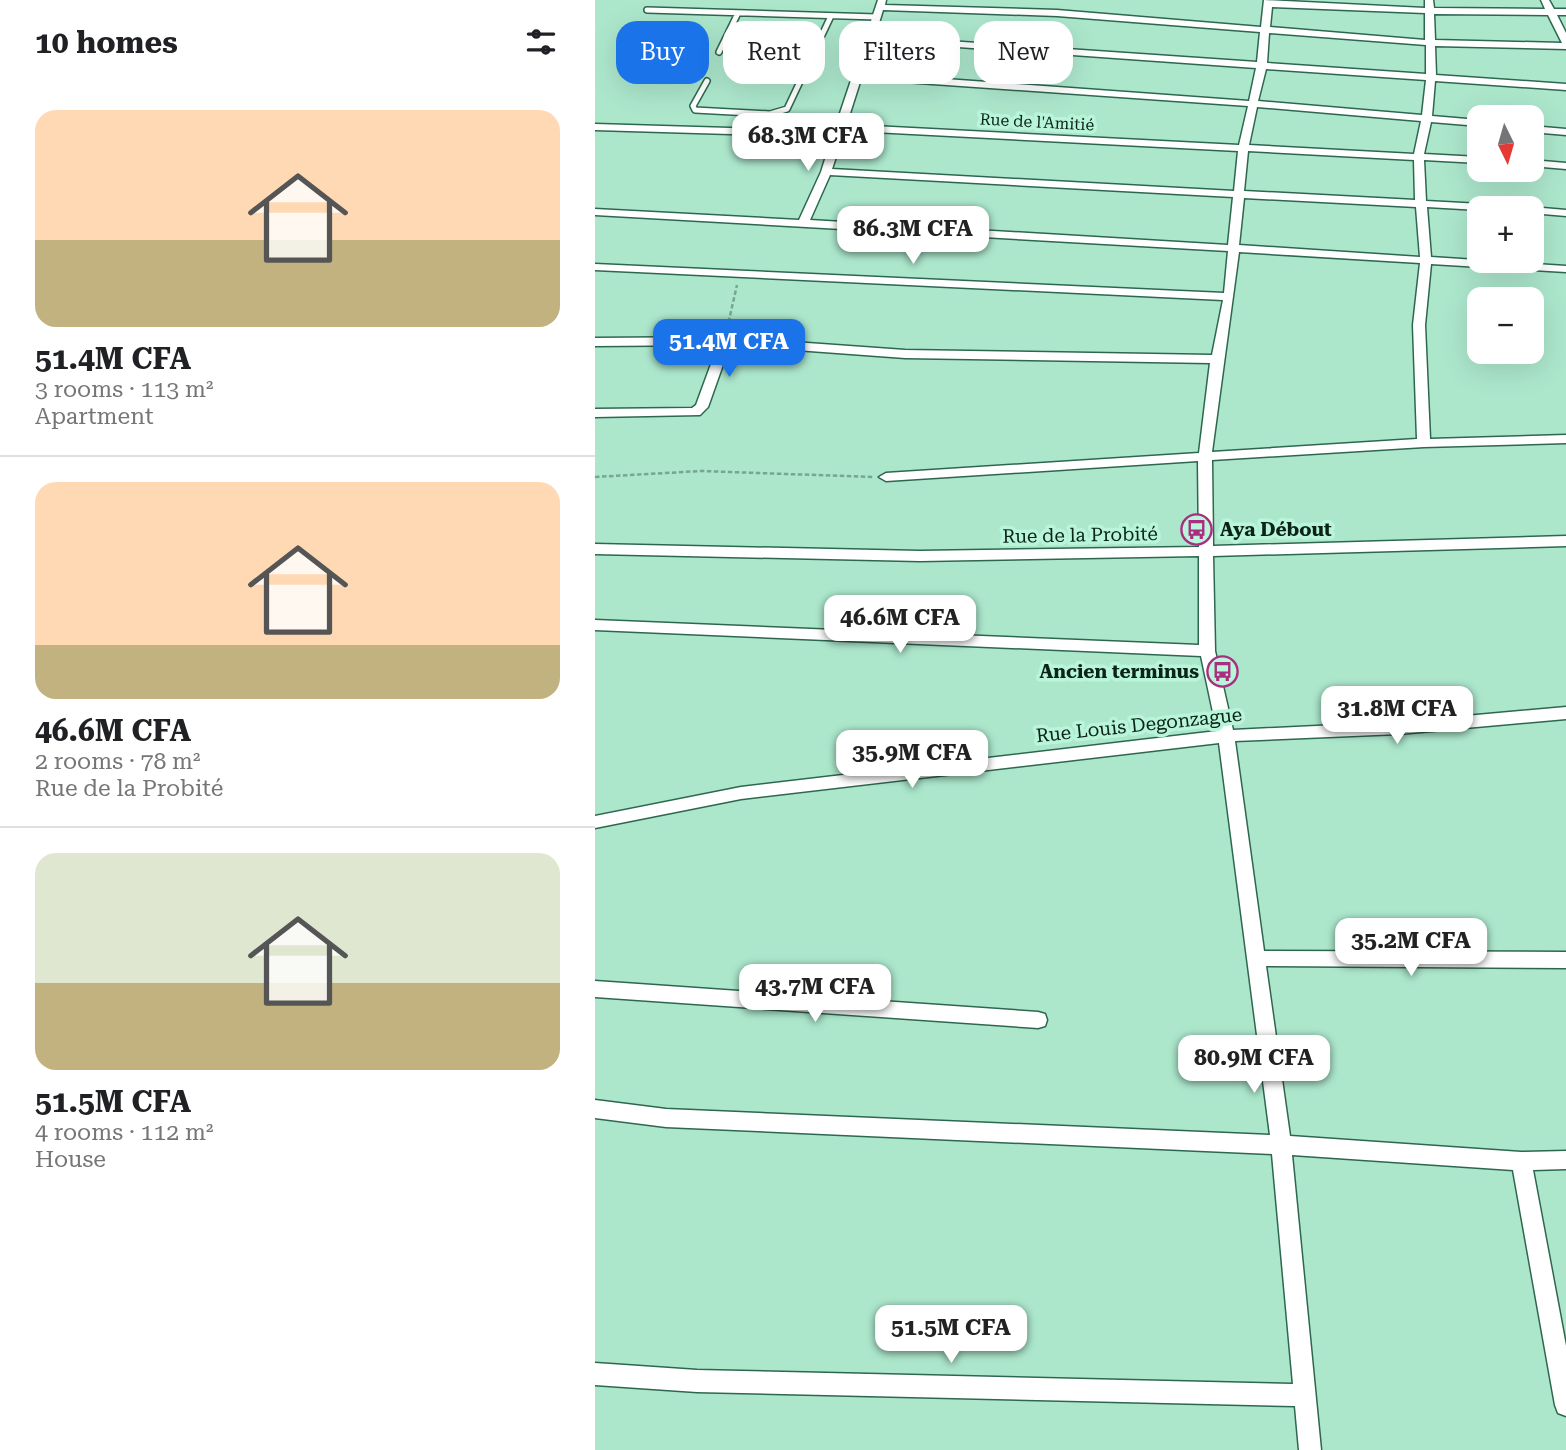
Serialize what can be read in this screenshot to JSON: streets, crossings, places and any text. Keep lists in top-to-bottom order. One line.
{"streets":{"street":["Rue de l'Amitié","Rue de la Probité","Rue Louis Degonzague"]},"places":{"bus stop":["Aya Débout","Ancien terminus"]},"north":"bottom","page":{"heading":"10 homes","chip":["Buy","Rent","Filters","New"],"list":[{"name":"51.4M CFA","note":"3 rooms · 113 m² · Apartment"},{"name":"46.6M CFA","note":"2 rooms · 78 m² · Rue de la Probité"},{"name":"51.5M CFA","note":"4 rooms · 112 m² · House"}],"map_buttons":["+","−"],"price":["68.3M CFA","86.3M CFA","51.4M CFA","46.6M CFA","31.8M CFA","35.9M CFA","35.2M CFA","43.7M CFA","80.9M CFA","51.5M CFA"]}}
